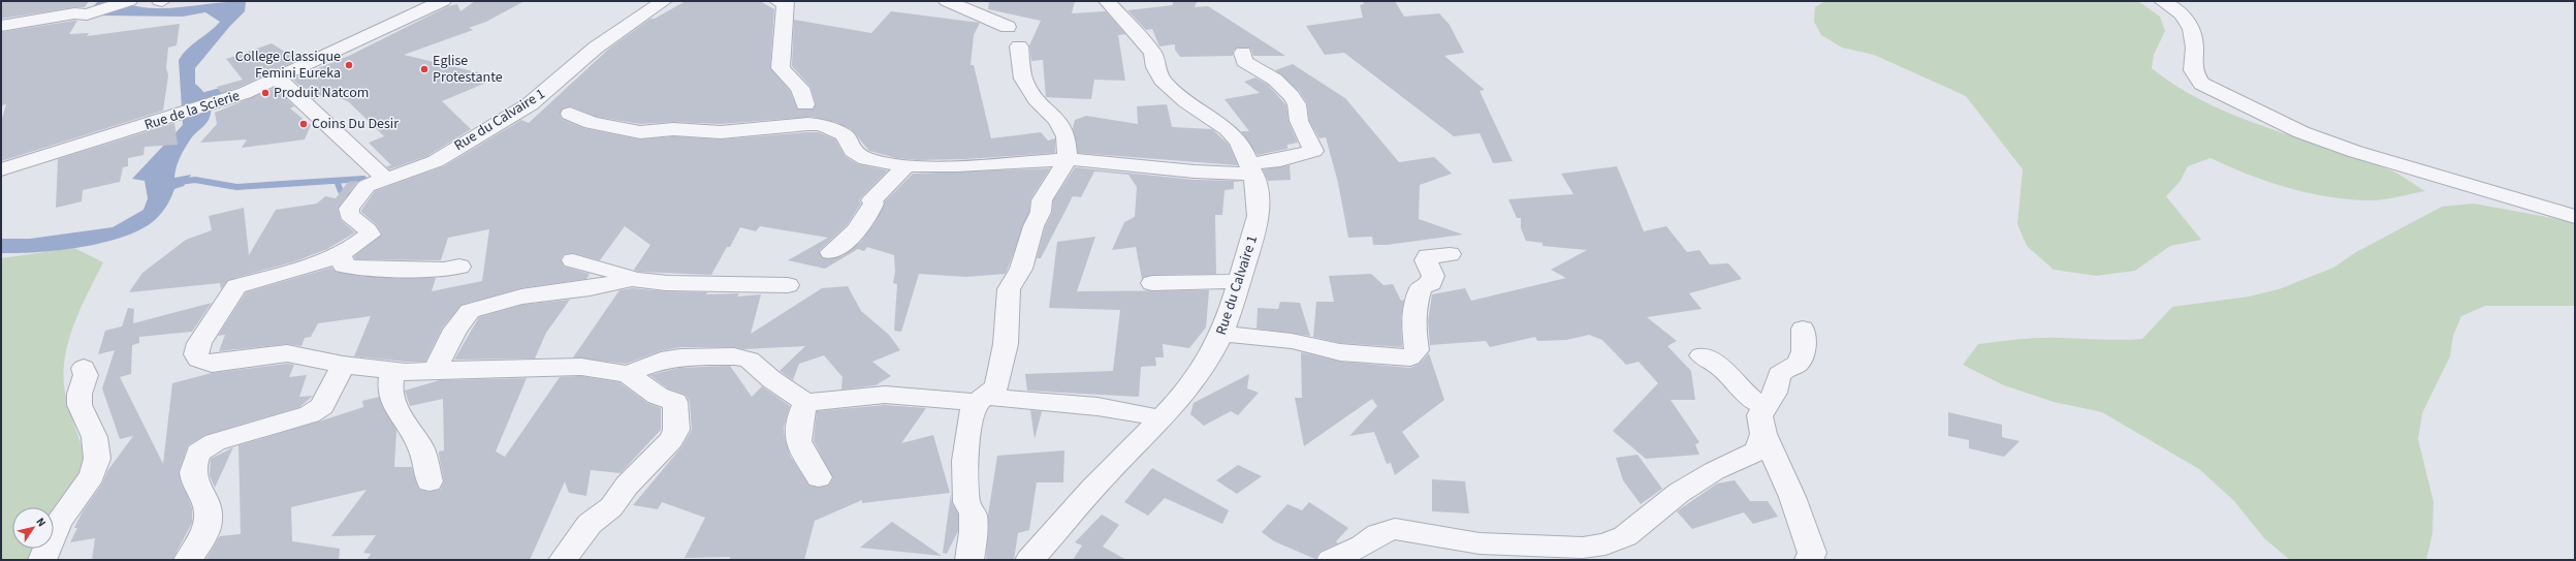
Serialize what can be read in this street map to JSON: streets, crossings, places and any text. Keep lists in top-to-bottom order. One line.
{"streets":{"street":["Rue de la Scierie","Rue du Calvaire 1"]},"places":["College Classique Femini Eureka","Eglise Protestante","Produit Natcom","Coins Du Desir"],"north":"top right"}
